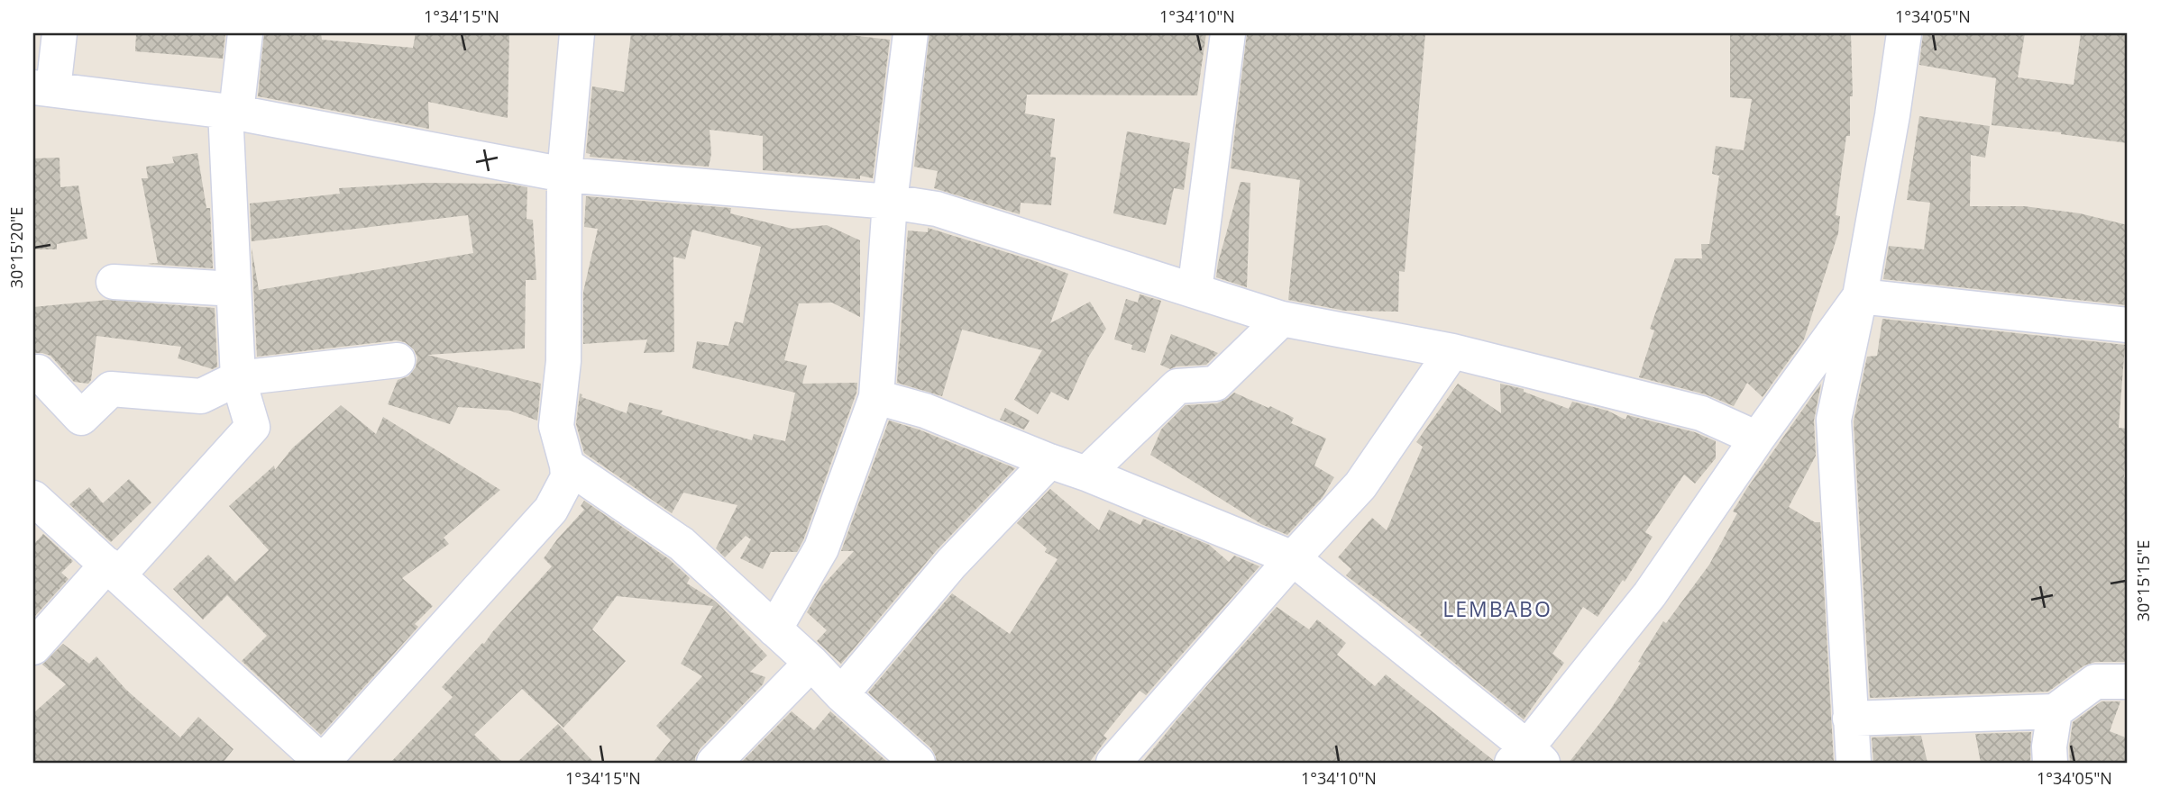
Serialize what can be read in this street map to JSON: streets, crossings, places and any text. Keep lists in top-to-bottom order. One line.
{"districts":["LEMBABO"],"coordinates":["1°34'15\"N","1°34'10\"N","1°34'05\"N","30°15'20\"E","30°15'15\"E"]}
